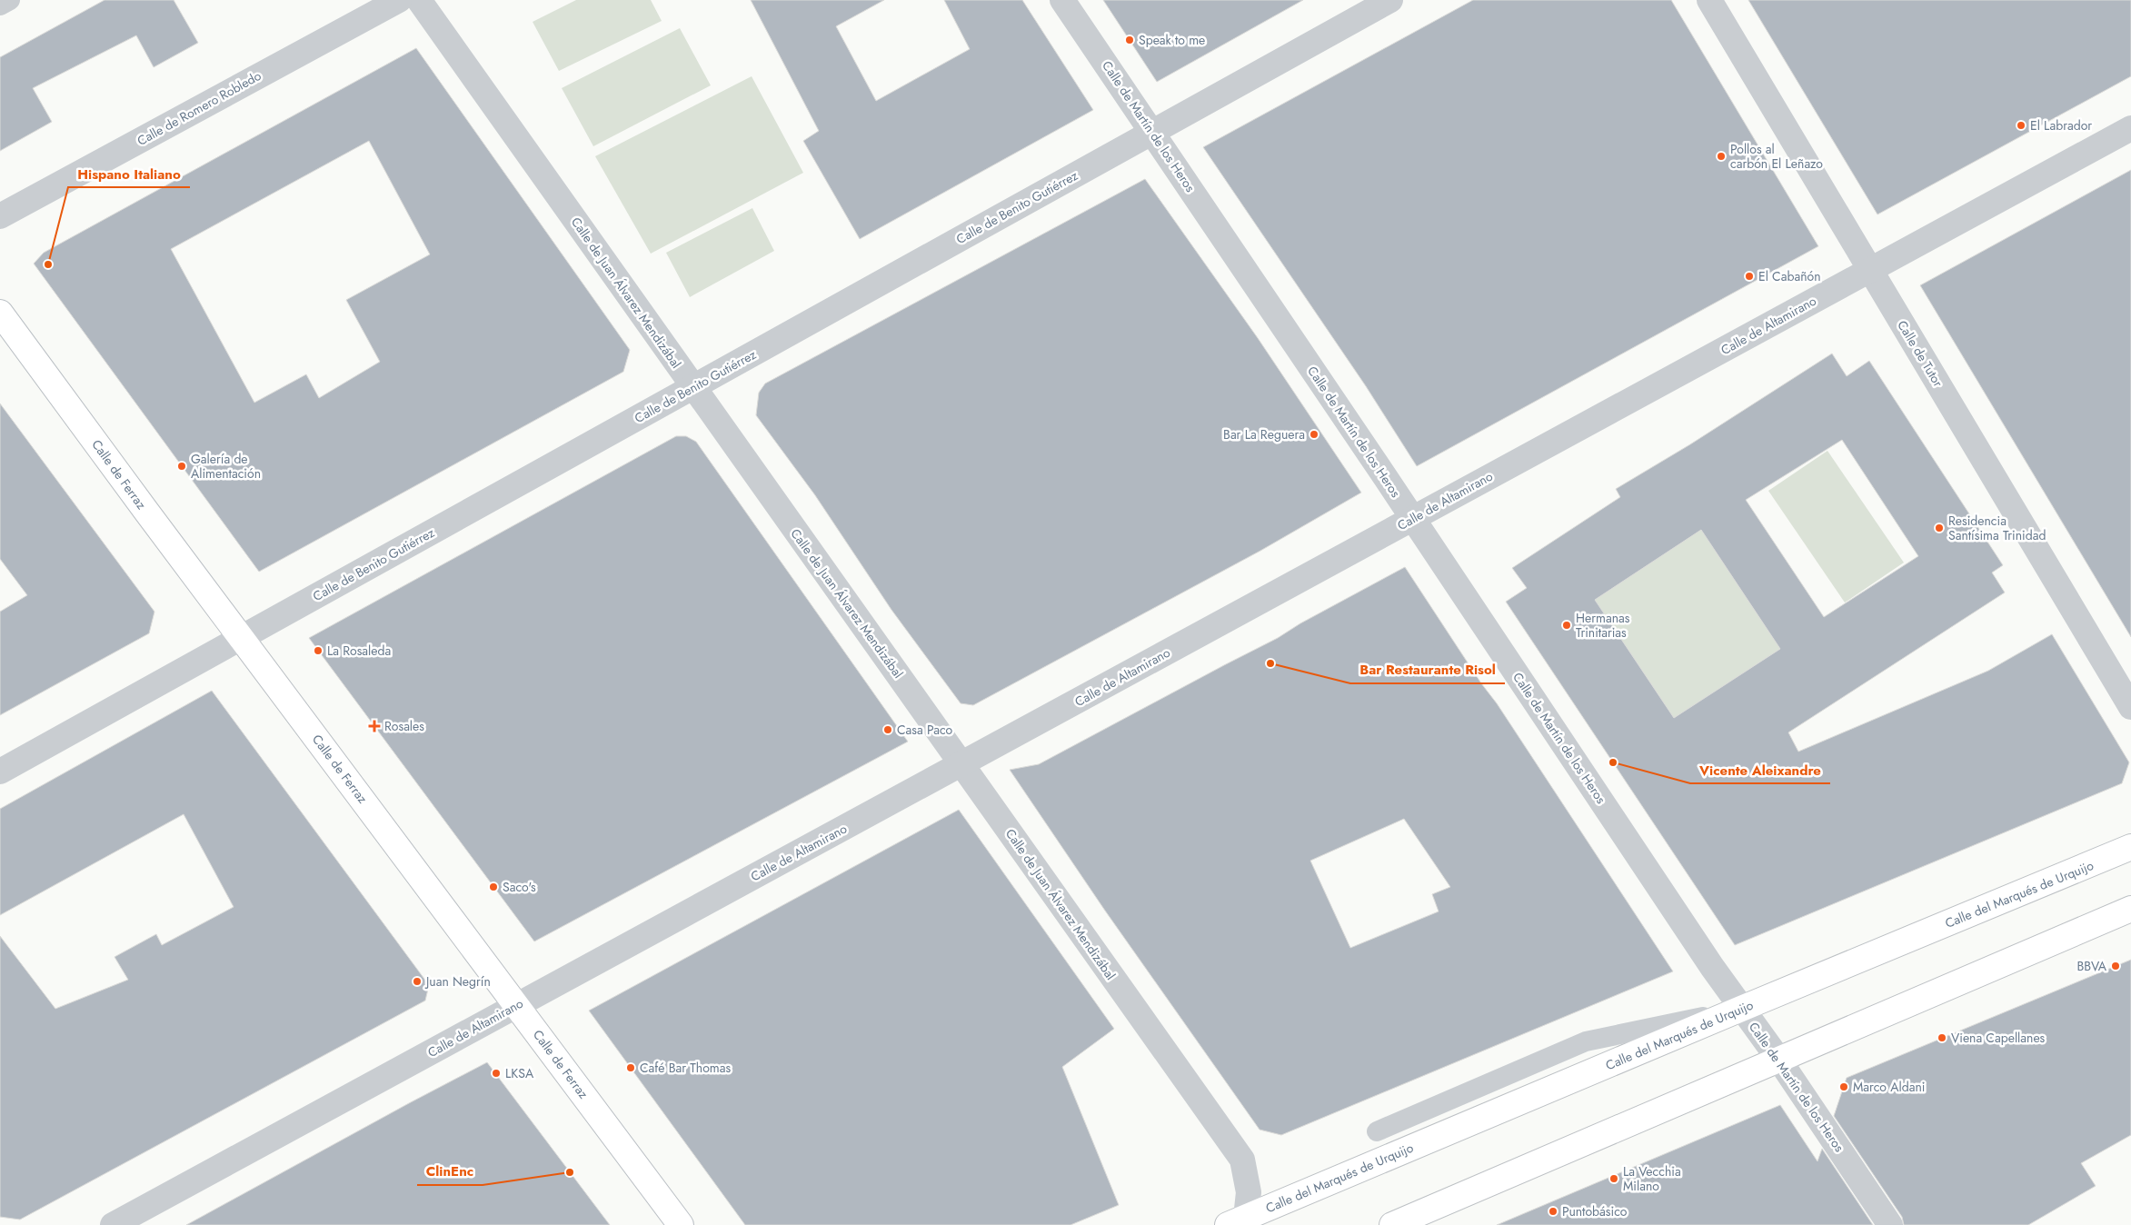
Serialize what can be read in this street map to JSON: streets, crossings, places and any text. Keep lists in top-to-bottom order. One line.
{"streets":{"main road":["Calle de Ferraz","Calle del Marqués de Urquijo"],"street":["Calle de Romero Robledo","Calle de Martín de los Heros","Calle de Benito Gutiérrez","Calle de Juan Álvarez Mendizábal","Calle de Altamirano","Calle de Tutor"]},"crossings":[["Calle de Martín de los Heros","Calle de Benito Gutiérrez"],["Calle de Martín de los Heros","Calle de Altamirano"],["Calle de Martín de los Heros","Calle del Marqués de Urquijo"],["Calle de Benito Gutiérrez","Calle de Juan Álvarez Mendizábal"],["Calle de Benito Gutiérrez","Calle de Ferraz"],["Calle de Juan Álvarez Mendizábal","Calle de Altamirano"],["Calle de Juan Álvarez Mendizábal","Calle del Marqués de Urquijo"],["Calle de Altamirano","Calle de Tutor"],["Calle de Altamirano","Calle de Ferraz"]],"places":{"other":["Speak to me","El Labrador","Pollos al carbón El Leñazo","Hispano Italiano","El Cabañón","Bar La Reguera","Galería de Alimentación","Residencia Santísima Trinidad","Hermanas Trinitarias","La Rosaleda","Bar Restaurante Risol","Casa Paco","Vicente Aleixandre","Saco's","BBVA","Juan Negrín","Viena Capellanes","Café Bar Thomas","LKSA","Marco Aldani","ClinEnc","La Vecchia Milano","Puntobásico"],"health":["Rosales"]}}
